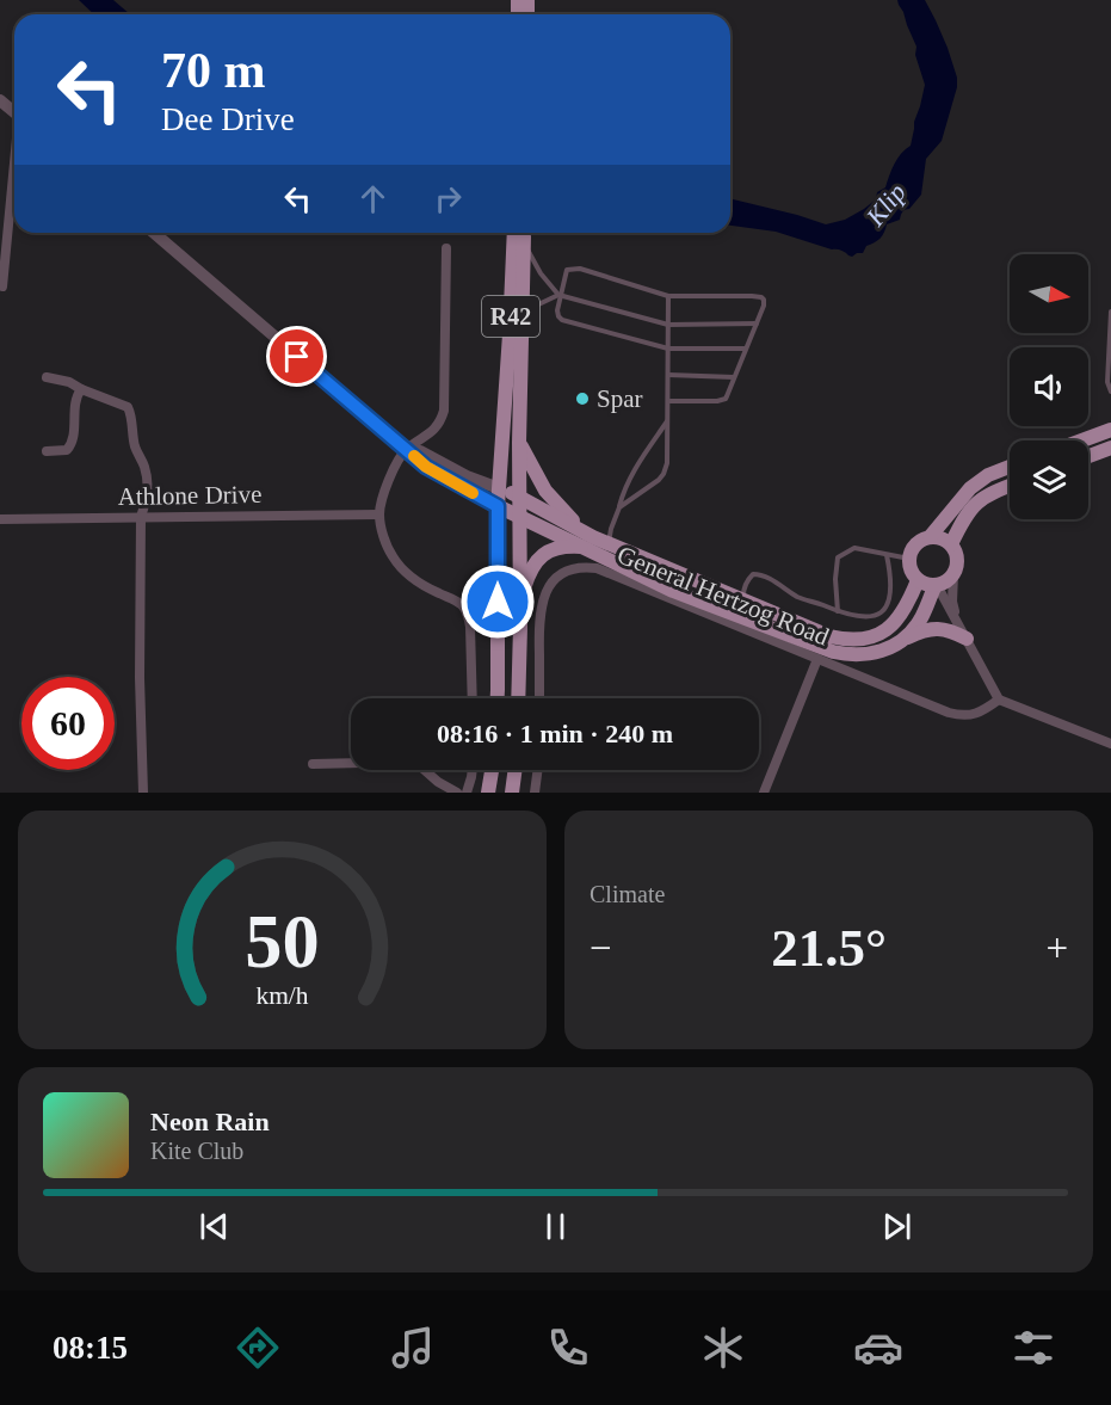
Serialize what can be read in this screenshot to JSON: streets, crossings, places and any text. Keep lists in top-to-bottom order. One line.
{"streets":{"main road":["R42"],"street":["Athlone Drive","General Hertzog Road"]},"water":["Klip"],"places":["Spar"],"north":"right","page":{"turn":["70 m","Dee Drive"],"limit":"60","trip":"08:16 · 1 min · 240 m","tile":"Climate","heat":["−","21.5°","+"],"song":["Neon Rain","Kite Club"],"tabs":"08:15","gauge":["50","km/h"]}}
